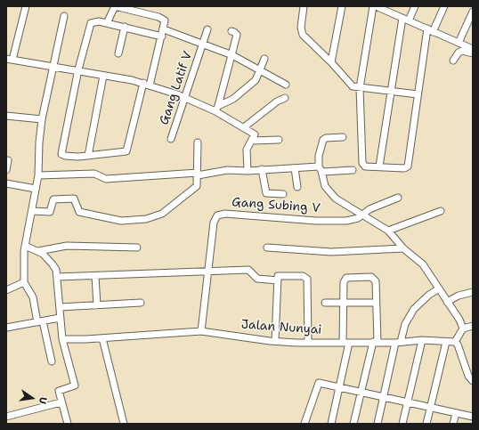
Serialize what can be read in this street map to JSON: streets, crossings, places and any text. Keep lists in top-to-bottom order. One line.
{"streets":{"street":["Gang Latif V","Gang Subing V","Jalan Nunyai"]},"crossings":[["Gang Subing V","Jalan Nunyai"]],"north":"right"}
